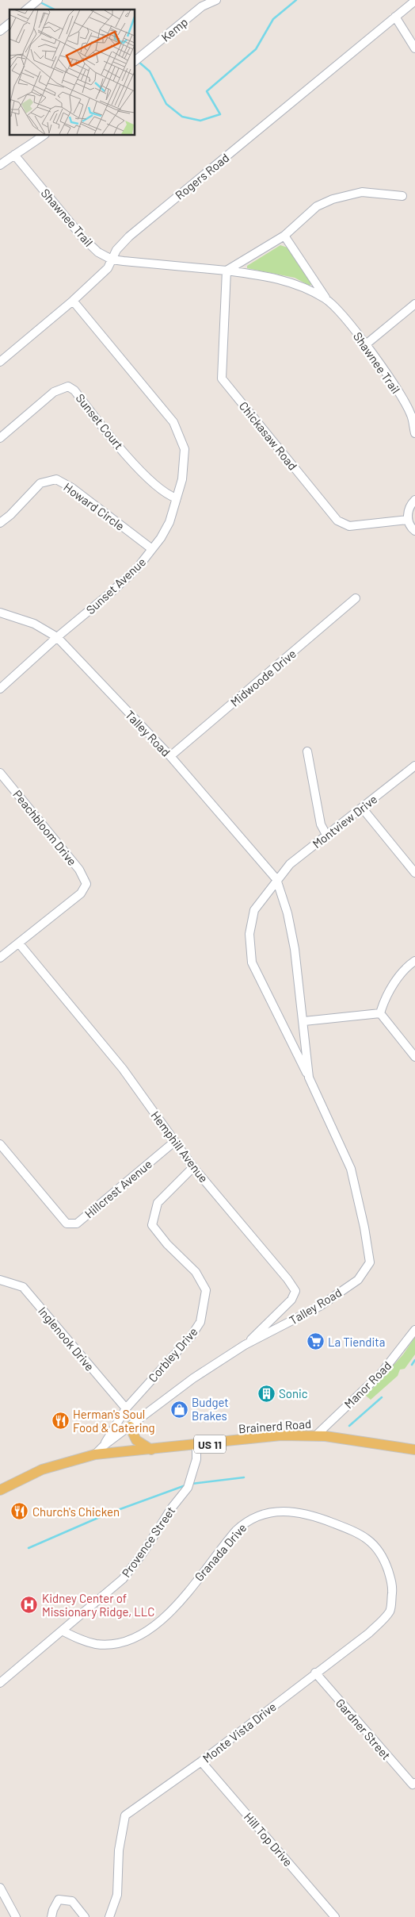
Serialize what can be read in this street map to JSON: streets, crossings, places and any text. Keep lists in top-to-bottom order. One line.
{"streets":{"main road":["Brainerd Road","US 11"],"street":["Kemp","Rogers Road","Shawnee Trail","Sunset Court","Chickasaw Road","Howard Circle","Sunset Avenue","Midwoode Drive","Talley Road","Montview Drive","Peachbloom Drive","Hemphill Avenue","Hillcrest Avenue","Inglenook Drive","Corbley Drive","Manor Road","Provence Street","Granada Drive","Gardner Street","Monte Vista Drive","Hill Top Drive"]},"crossings":[["Rogers Road","Shawnee Trail"],["Rogers Road","Sunset Avenue"],["Shawnee Trail","Chickasaw Road"],["Sunset Court","Sunset Avenue"],["Howard Circle","Sunset Avenue"],["Sunset Avenue","Talley Road"],["Midwoode Drive","Talley Road"],["Talley Road","Montview Drive"],["Talley Road","Hemphill Avenue"],["Talley Road","Corbley Drive"],["Talley Road","Brainerd Road"],["Peachbloom Drive","Hemphill Avenue"],["Hemphill Avenue","Hillcrest Avenue"],["Hemphill Avenue","Corbley Drive"],["Inglenook Drive","Corbley Drive"],["Manor Road","Brainerd Road"],["Brainerd Road","Provence Street"],["Provence Street","Granada Drive"],["Granada Drive","Monte Vista Drive"],["Gardner Street","Monte Vista Drive"],["Monte Vista Drive","Hill Top Drive"]],"places":{"supermarket":["La Tiendita"],"building":["Sonic"],"shop":["Budget Brakes"],"restaurant":["Herman's Soul Food & Catering","Church's Chicken"],"hospital":["Kidney Center of Missionary Ridge, LLC"]}}
